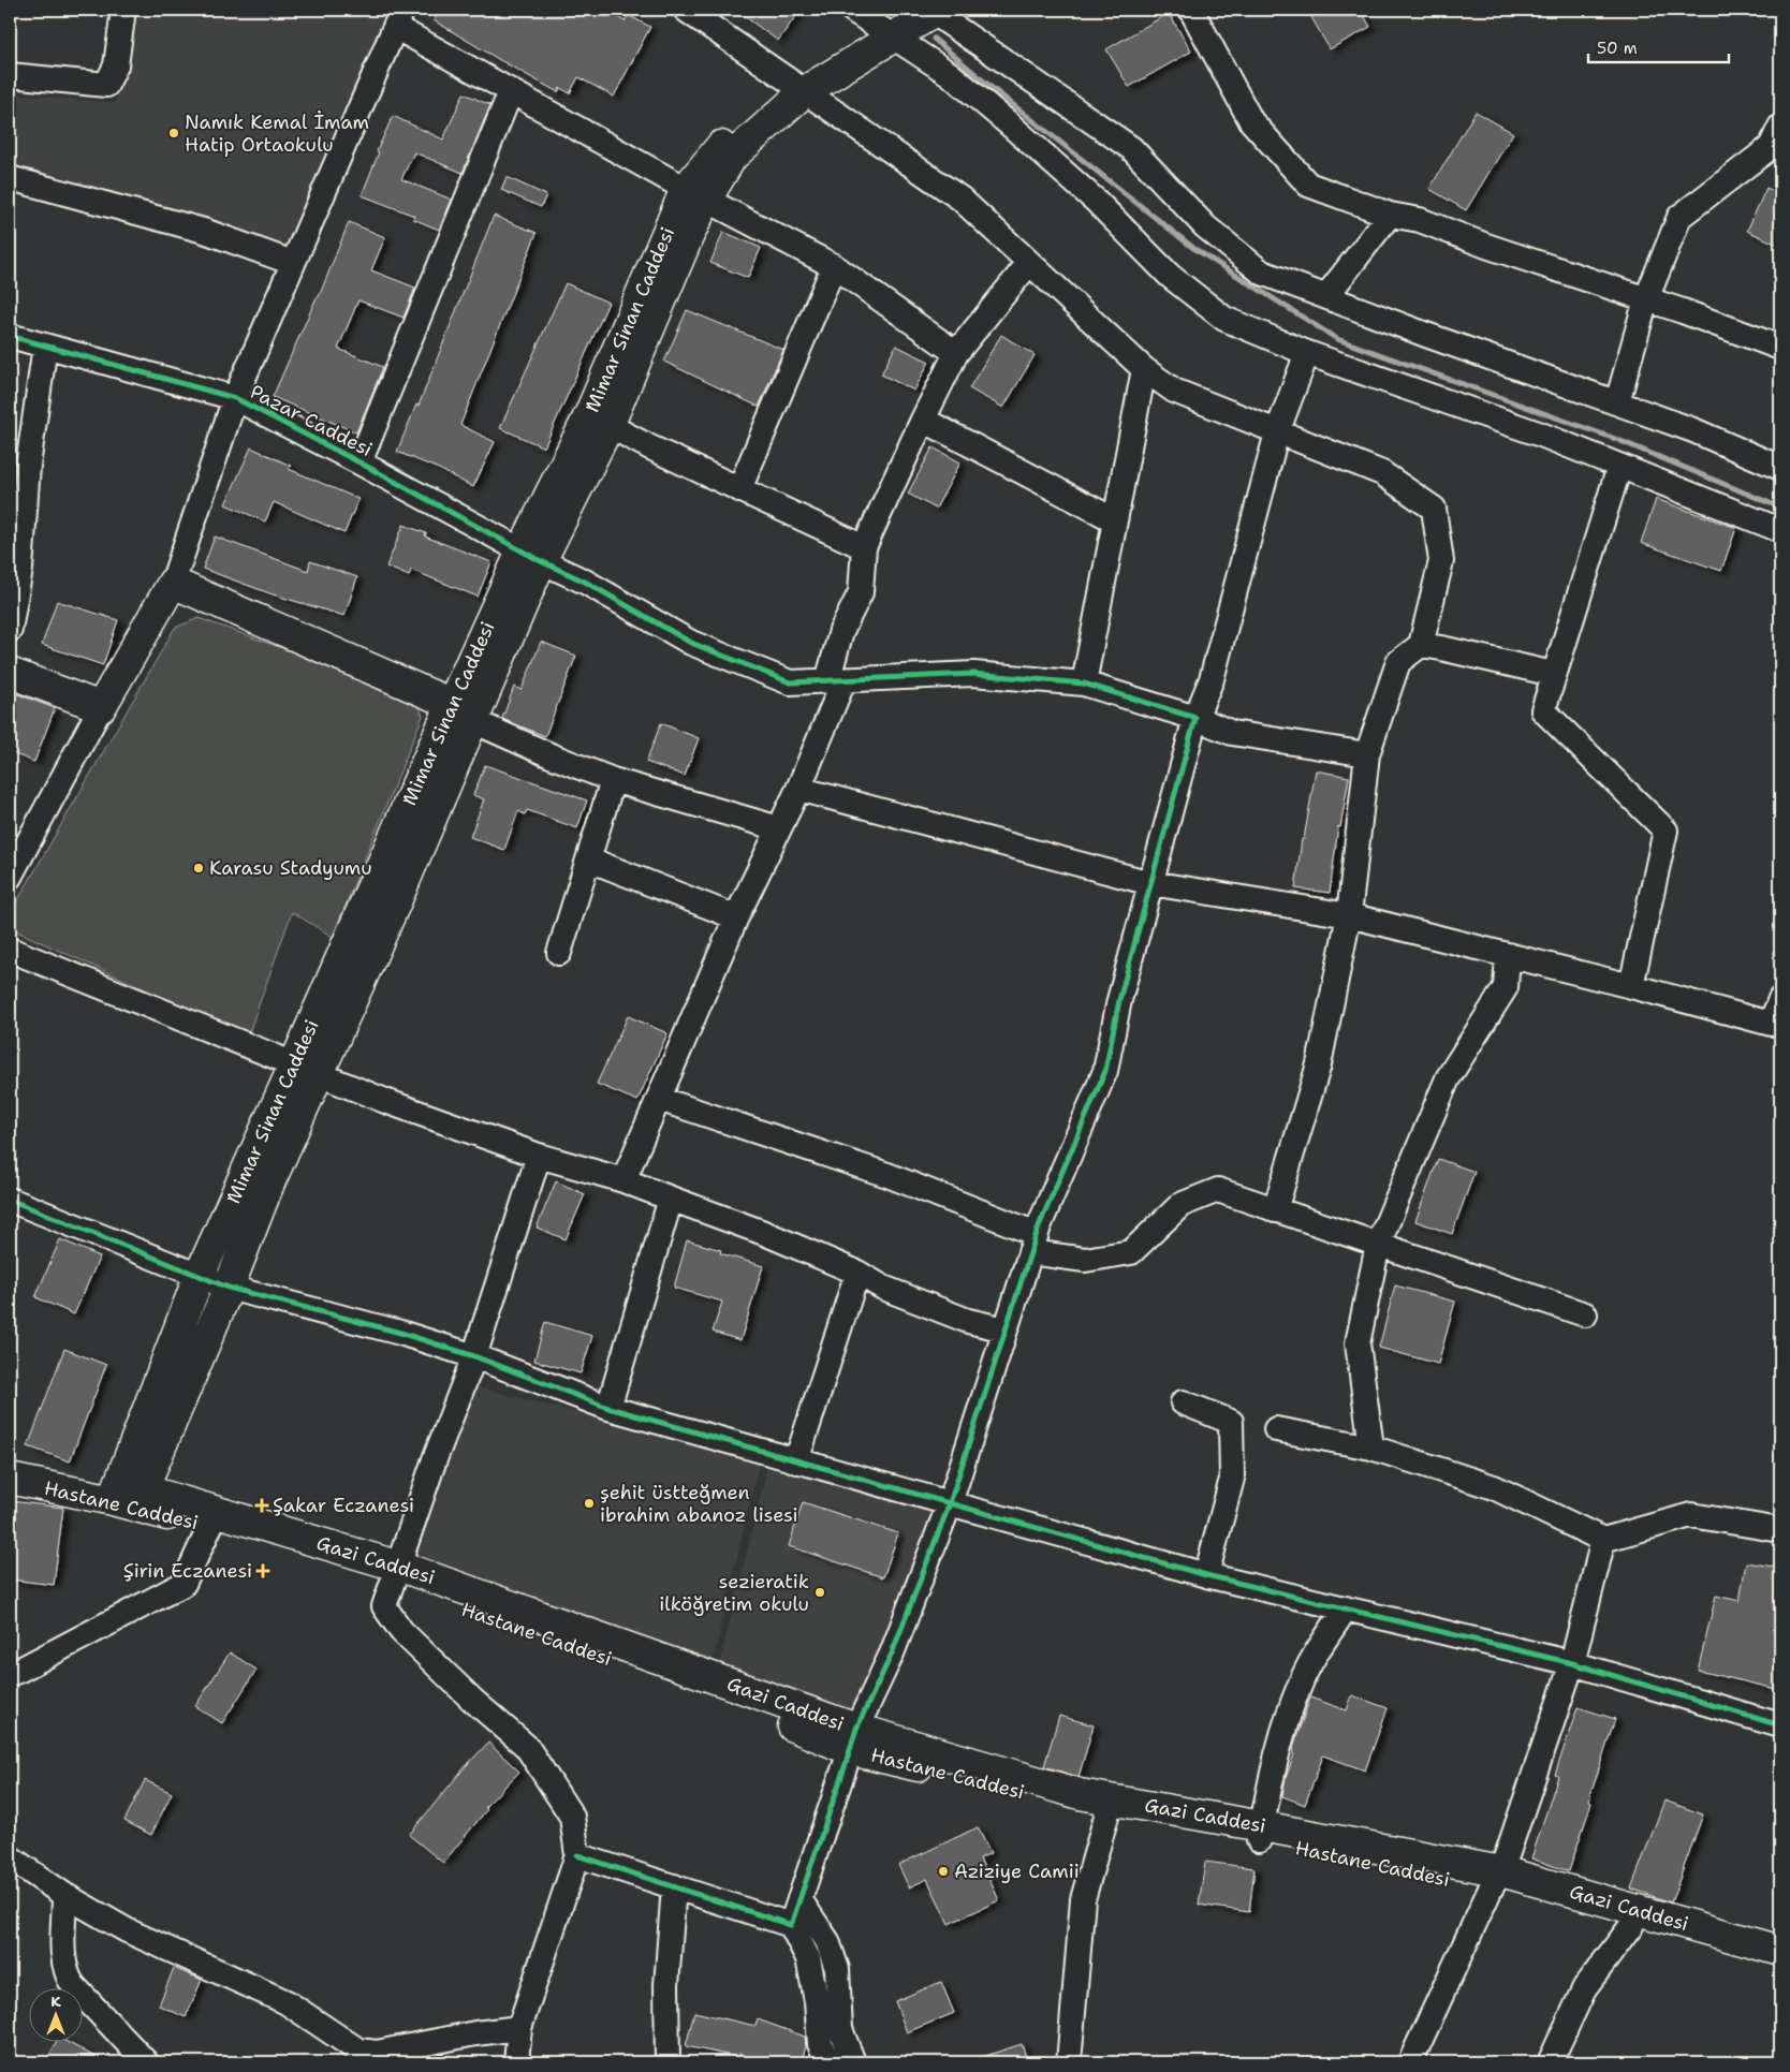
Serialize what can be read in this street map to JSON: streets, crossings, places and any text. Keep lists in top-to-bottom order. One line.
{"streets":{"main road":["Mimar Sinan Caddesi","Hastane Caddesi","Gazi Caddesi"],"street":["Pazar Caddesi"]},"crossings":[["Mimar Sinan Caddesi","Pazar Caddesi"],["Mimar Sinan Caddesi","Hastane Caddesi"],["Hastane Caddesi","Gazi Caddesi"]],"places":{"other":["Namık Kemal İmam Hatip Ortaokulu","Karasu Stadyumu","şehit üstteğmen ibrahim abanoz lisesi","sezieratik ilköğretim okulu","Aziziye Camii"],"health":["Şakar Eczanesi","Şirin Eczanesi"]},"scale_bar":"50 m","north":"top"}
